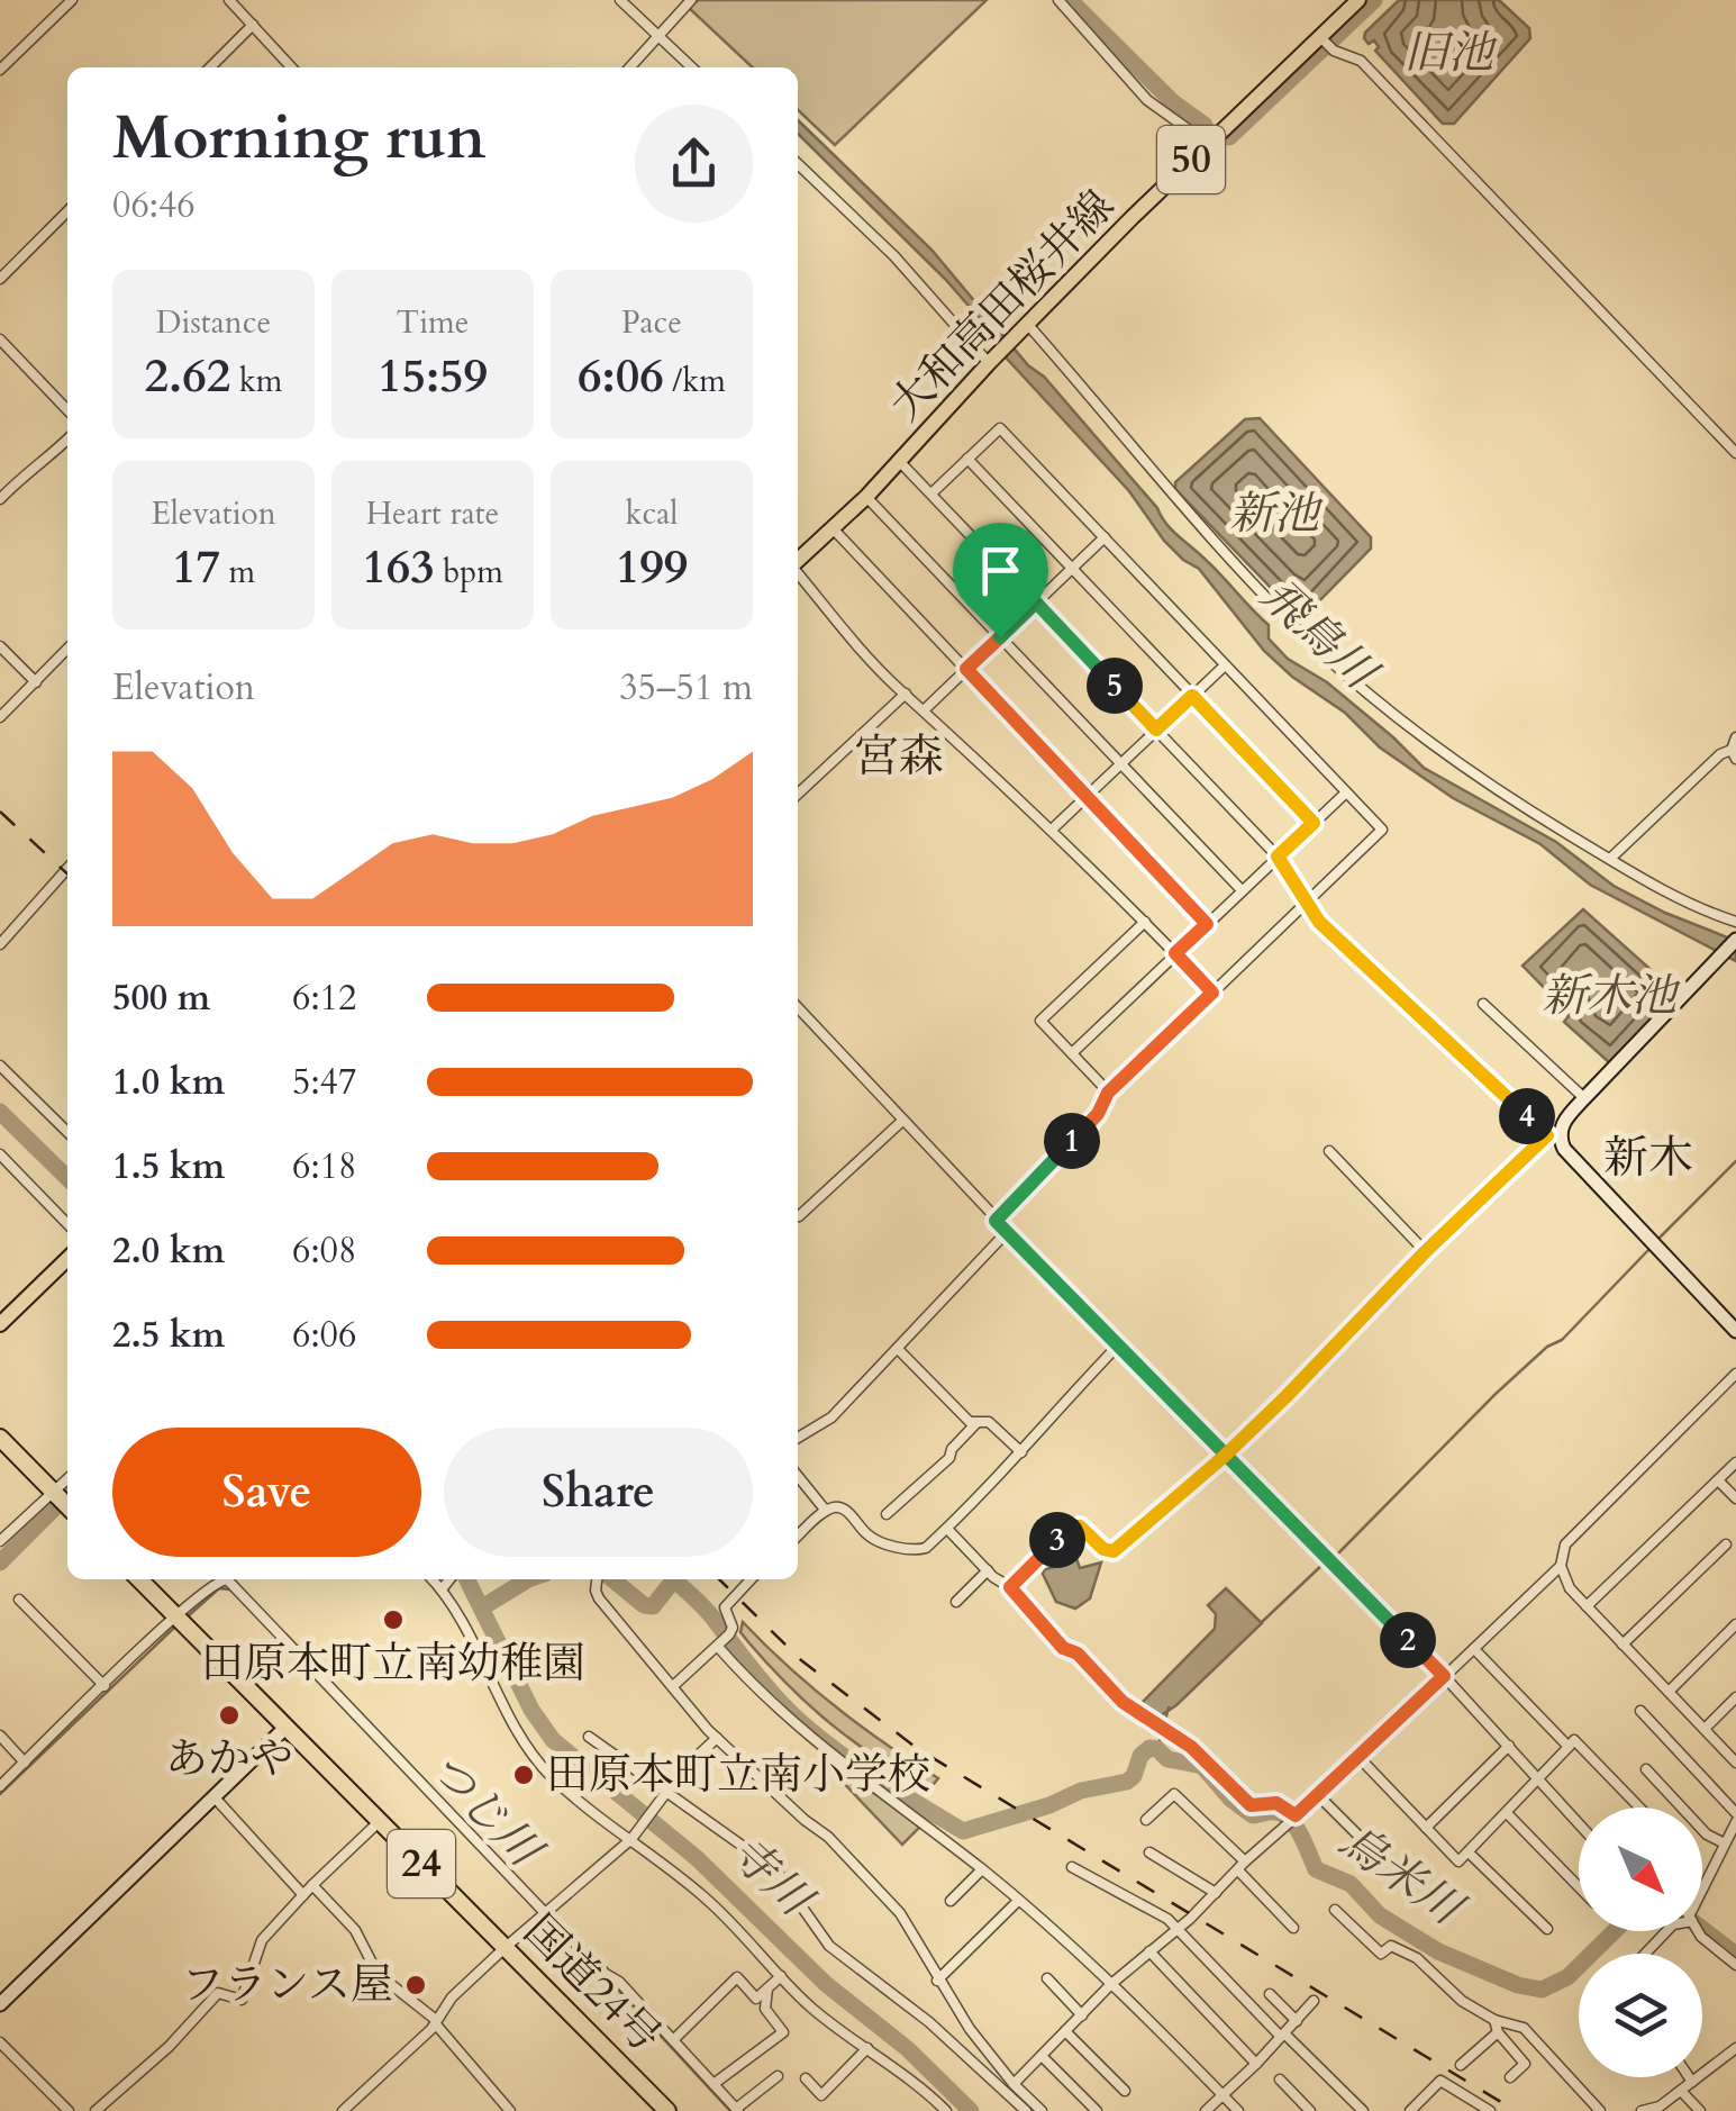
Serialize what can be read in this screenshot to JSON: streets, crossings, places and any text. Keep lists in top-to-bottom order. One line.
{"streets":{"highway":["24","国道24号"],"main road":["50","大和高田桜井線"]},"districts":["宮森","新木"],"water":["旧池","新池","飛鳥川","新木池","つじ川","烏米川","寺川"],"places":["田原本町立南幼稚園","あかや","田原本町立南小学校","フランス屋"],"north":"bottom right","page":{"heading":["Morning run","06:46"],"stats":[["Distance","2.62 km"],["Time","15:59"],["Pace","6:06 /km"],["Elevation","17 m"],["Heart rate","163 bpm"],["kcal","199"]],"chart":["Elevation","35–51 m"],"pins":["5","4","1","3","2"],"list":[{"name":"500 m","note":"6:12"},{"name":"1.0 km","note":"5:47"},{"name":"1.5 km","note":"6:18"},{"name":"2.0 km","note":"6:08"},{"name":"2.5 km","note":"6:06"}],"buttons":["Save","Share"]}}
